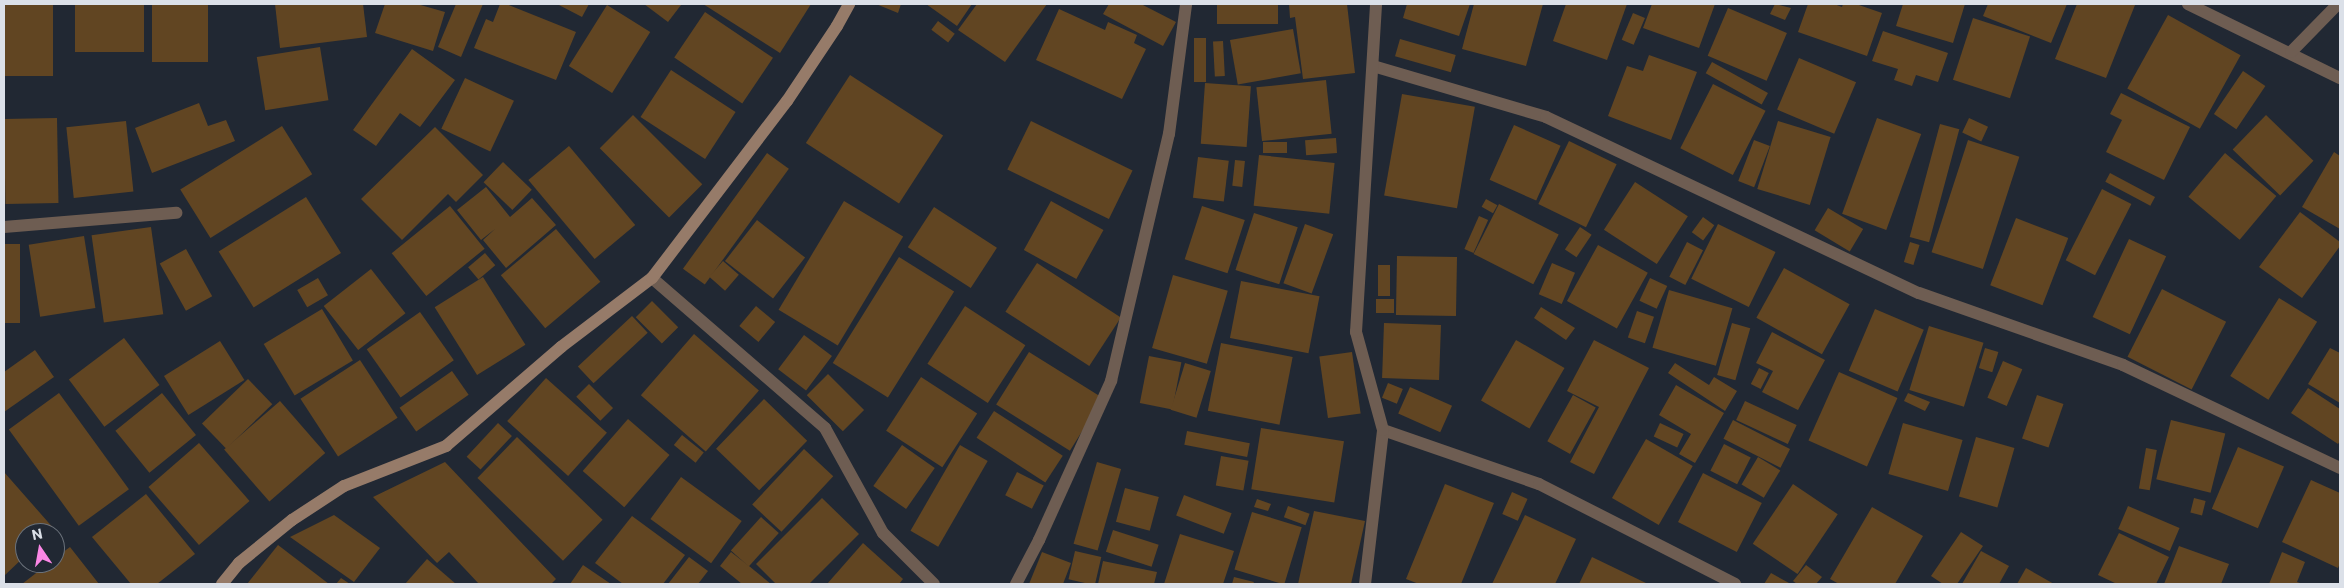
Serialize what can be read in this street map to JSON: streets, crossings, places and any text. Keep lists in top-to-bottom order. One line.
{"north":"top"}
